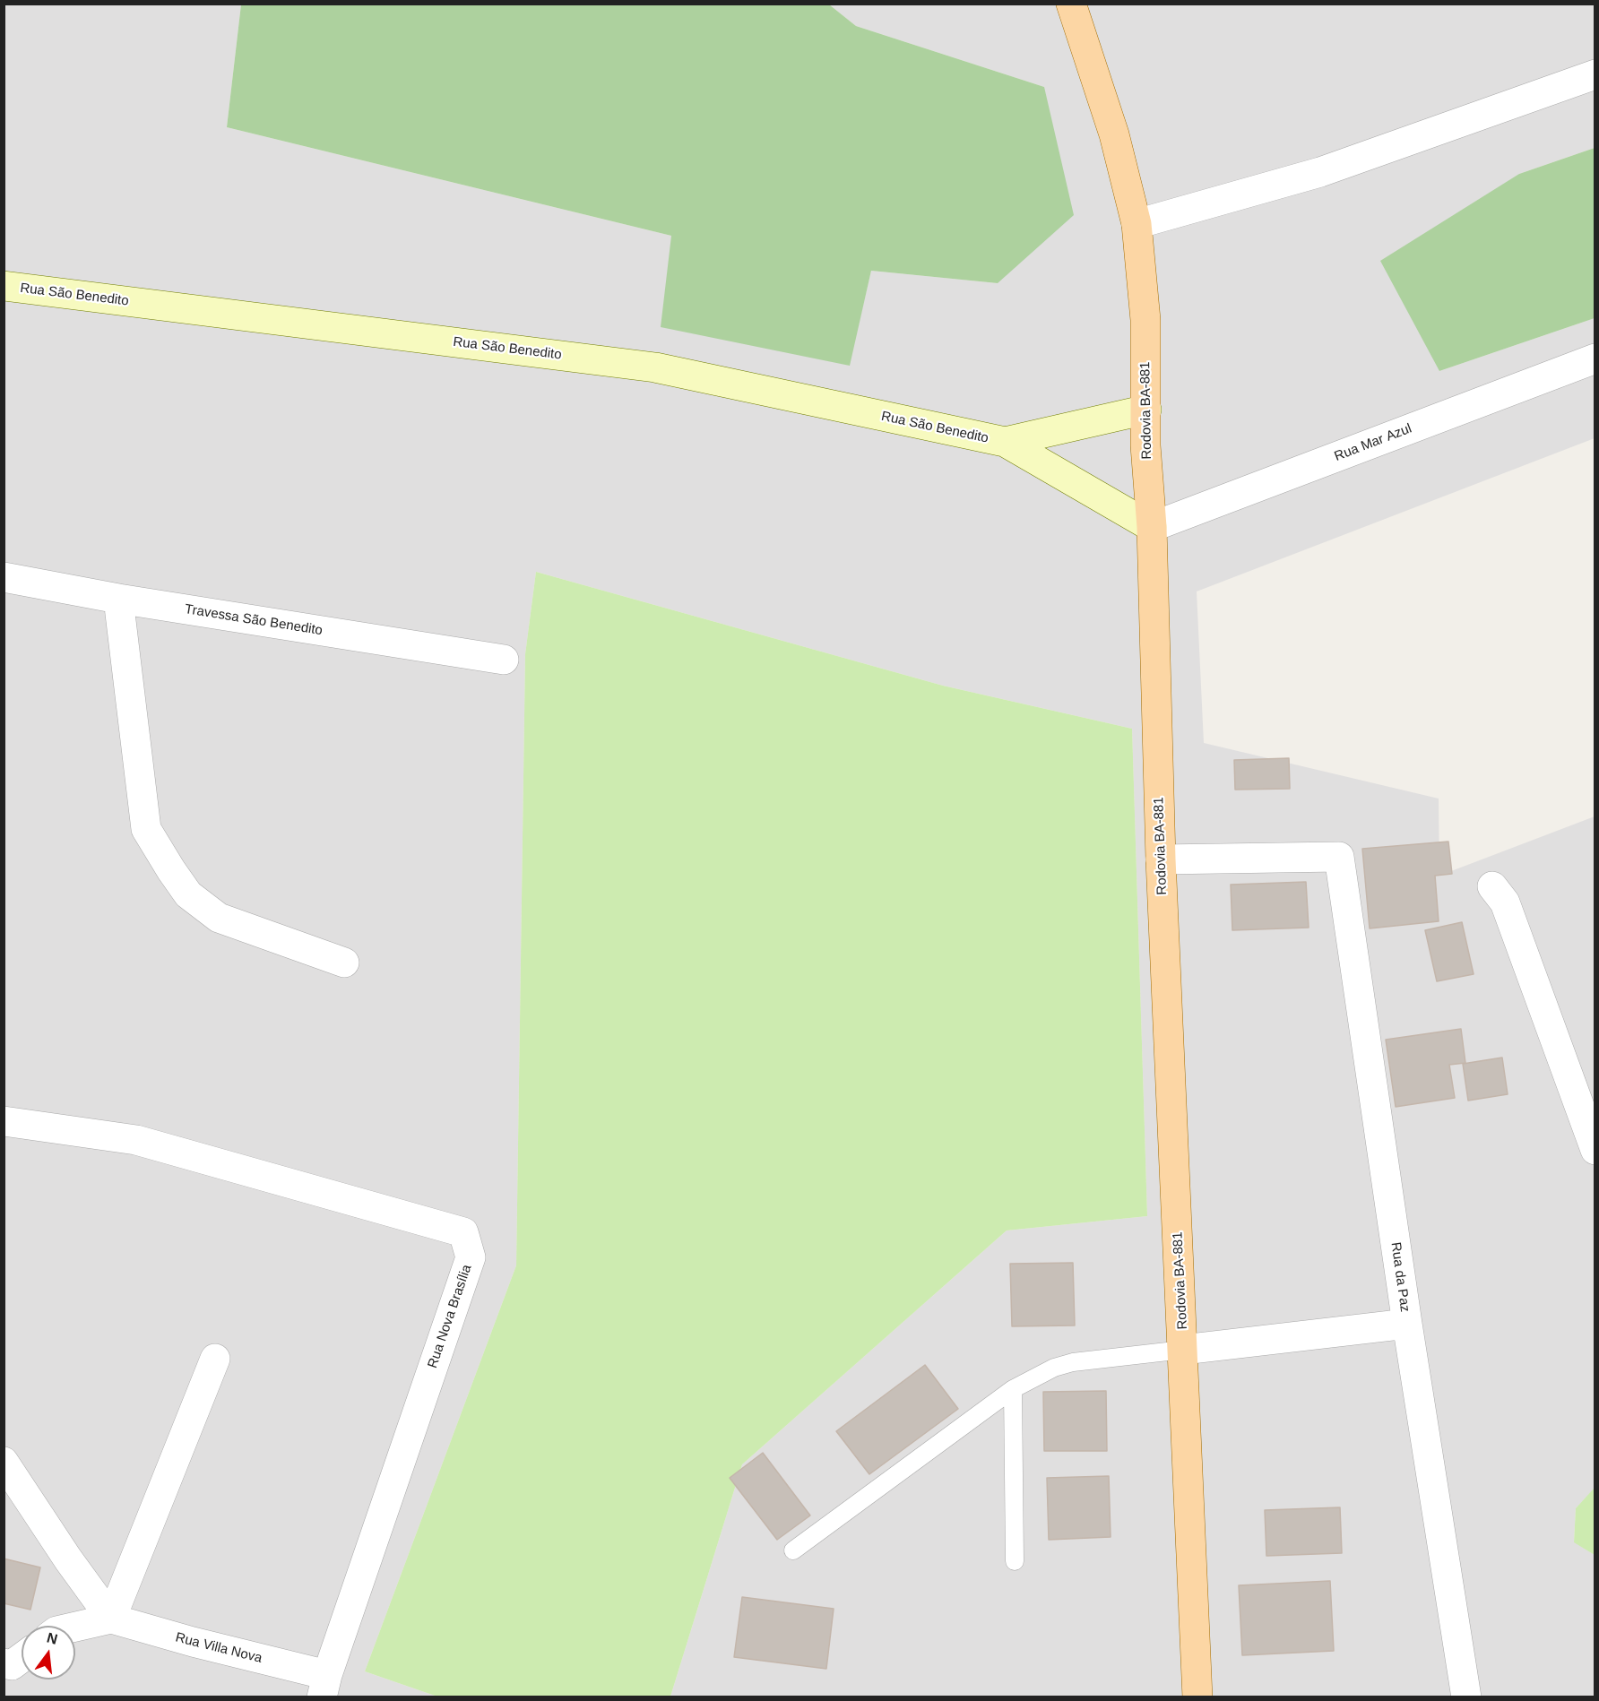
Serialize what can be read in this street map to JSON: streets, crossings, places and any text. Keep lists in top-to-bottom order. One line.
{"streets":{"main road":["Rodovia BA-881"],"street":["Rua São Benedito","Rua Mar Azul","Travessa São Benedito","Rua da Paz","Rua Nova Brasília","Rua Villa Nova"]},"crossings":[["Rua São Benedito","Rodovia BA-881"],["Rua São Benedito","Rua Mar Azul"],["Rodovia BA-881","Rua Mar Azul"],["Rodovia BA-881","Rua da Paz"],["Rua Nova Brasília","Rua Villa Nova"]],"north":"top"}
